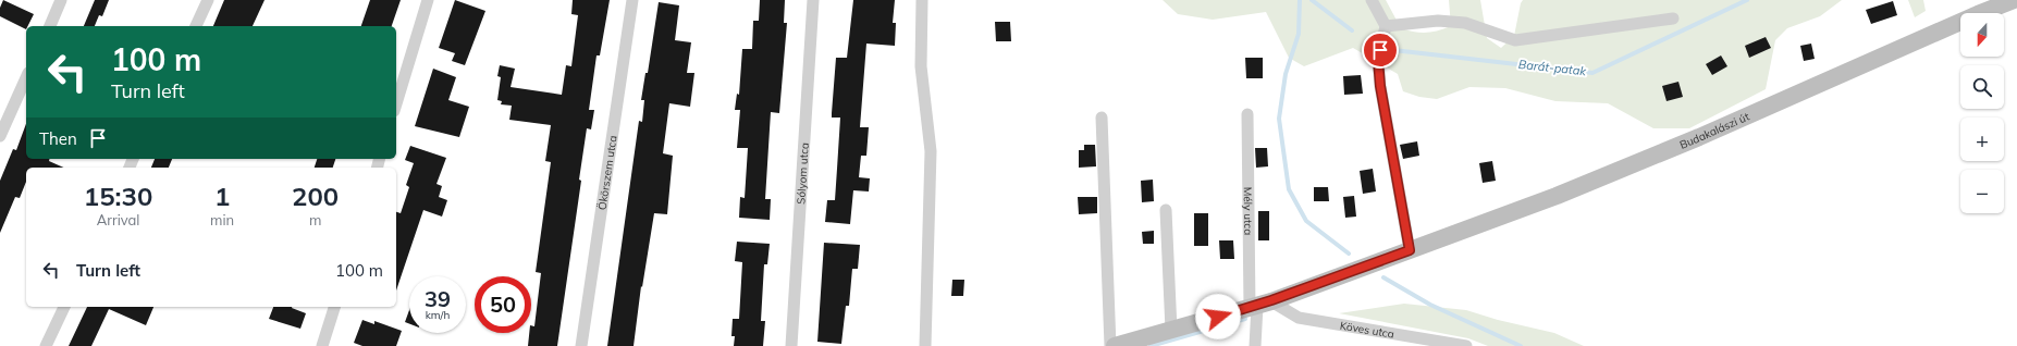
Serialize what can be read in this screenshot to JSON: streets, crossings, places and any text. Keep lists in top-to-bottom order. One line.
{"streets":{"main road":["Budakalászi út"],"street":["Ökörszem utca","Sólyom utca","Mély utca","Köves utca"]},"crossings":[["Budakalászi út","Mély utca"],["Budakalászi út","Köves utca"],["Mély utca","Köves utca"]],"water":["Barát-patak"],"north":"bottom","page":{"map_buttons":["+","−"],"turn":["100 m","Turn left"],"then":"Then","eta":["15:30","Arrival","1","min","200","m"],"list":[{"name":"Turn left","value":"100 m"}],"speed":"39 km/h","limit":"50"}}
